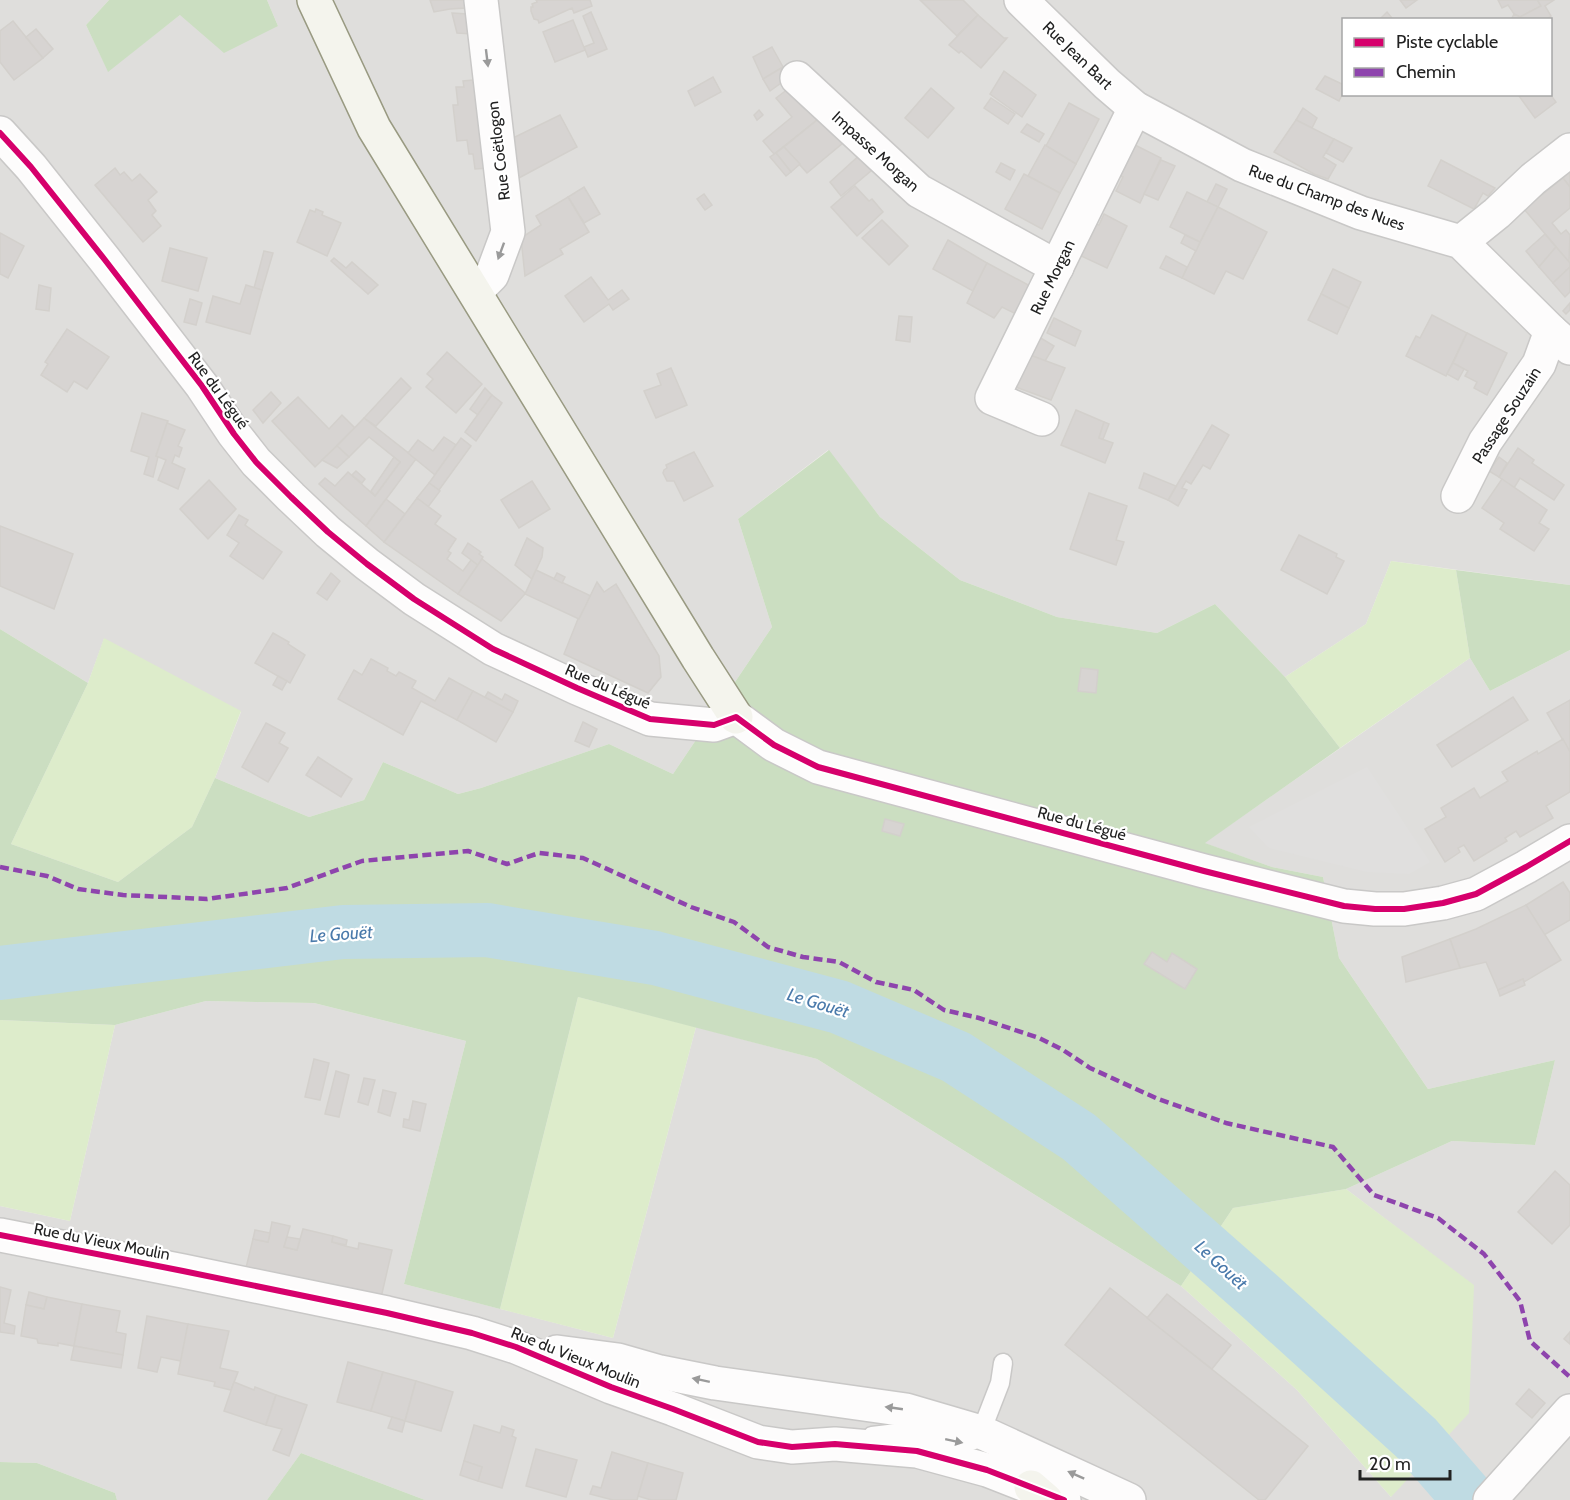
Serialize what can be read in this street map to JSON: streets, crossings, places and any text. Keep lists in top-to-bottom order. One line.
{"streets":{"street":["Rue Jean Bart","Rue Coëtlogon","Impasse Morgan","Rue du Champ des Nues","Rue Morgan","Rue du Légué","Passage Souzain","Rue du Vieux Moulin"]},"crossings":[["Rue Jean Bart","Rue du Champ des Nues"],["Rue Jean Bart","Rue Morgan"],["Impasse Morgan","Rue Morgan"],["Rue du Champ des Nues","Rue Morgan"]],"one_way":["Rue Coëtlogon"],"water":["Le Gouët"],"legend":["Piste cyclable","Chemin"],"scale_bar":"20 m"}
